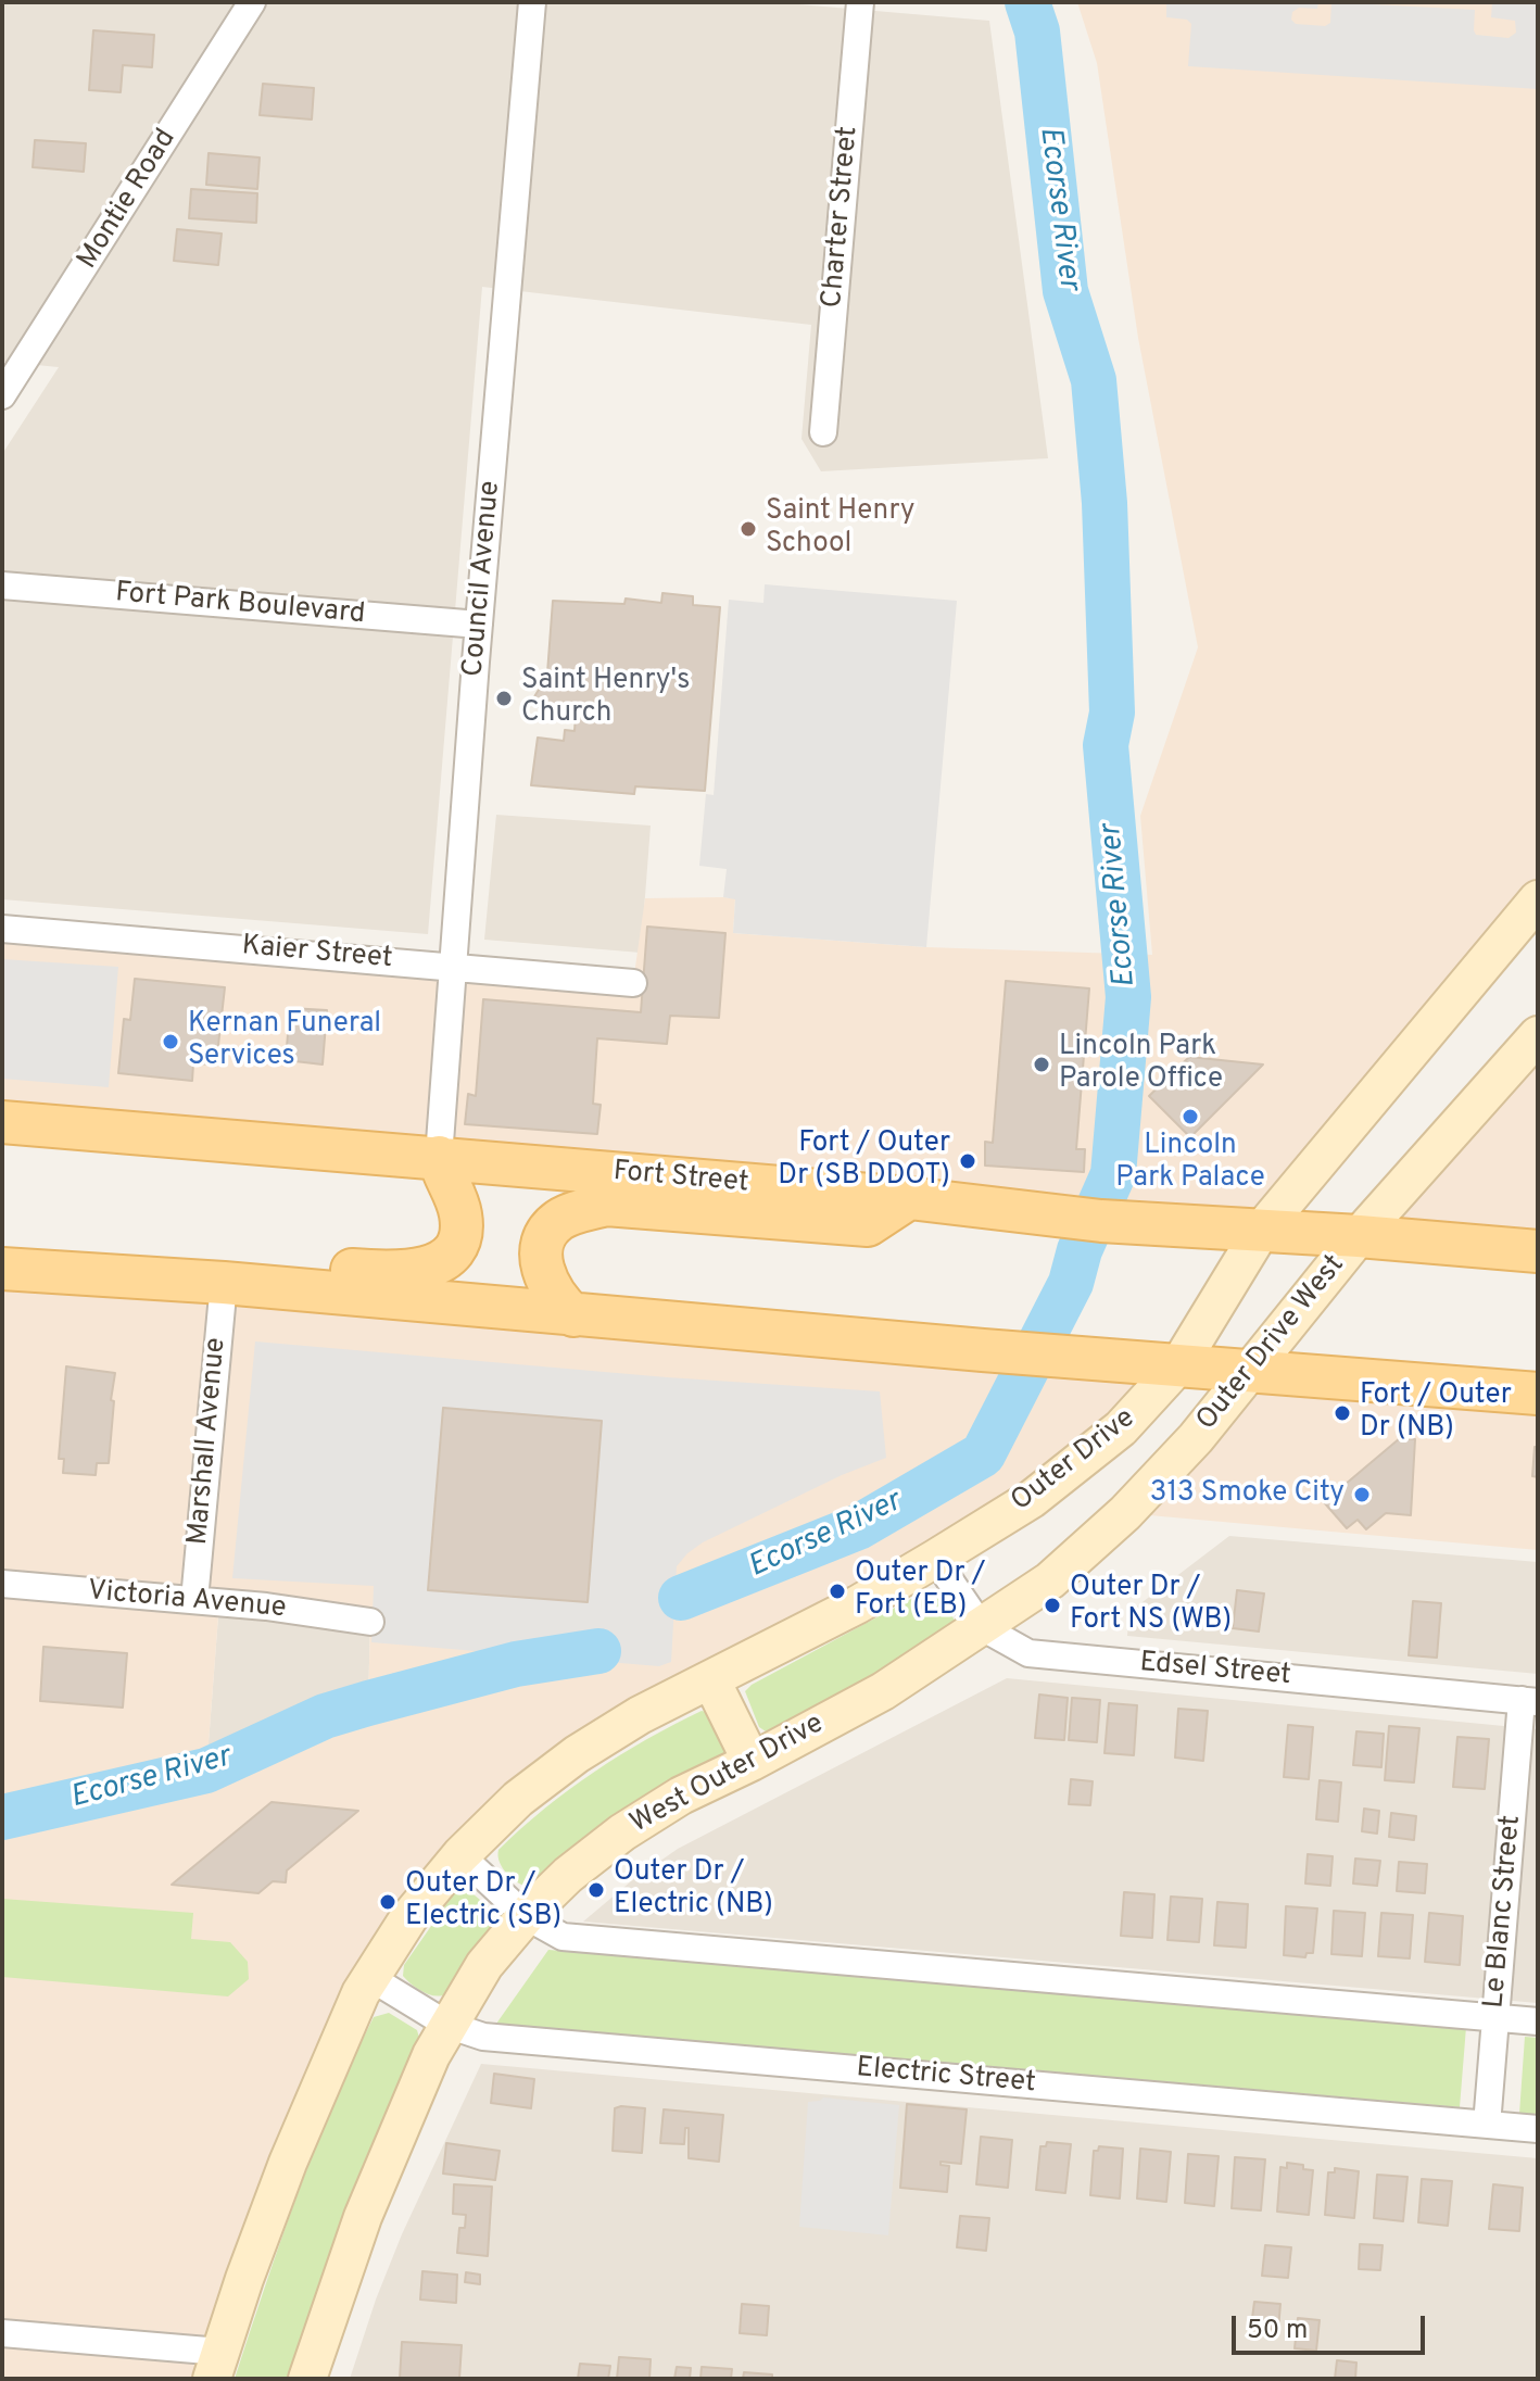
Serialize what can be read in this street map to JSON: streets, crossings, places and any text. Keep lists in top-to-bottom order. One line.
{"streets":{"main road":["Fort Street","Outer Drive West","Outer Drive","West Outer Drive"],"street":["Montie Road","Charter Street","Council Avenue","Fort Park Boulevard","Kaier Street","Marshall Avenue","Victoria Avenue","Edsel Street","Le Blanc Street","Electric Street"]},"crossings":[["Council Avenue","Fort Park Boulevard"],["Council Avenue","Kaier Street"],["Council Avenue","Fort Street"],["Fort Street","Outer Drive West"],["Fort Street","Outer Drive"],["Outer Drive West","Edsel Street"],["Outer Drive West","West Outer Drive"],["Marshall Avenue","Victoria Avenue"],["Outer Drive","Edsel Street"],["Edsel Street","West Outer Drive"],["Edsel Street","Le Blanc Street"],["West Outer Drive","Electric Street"],["Le Blanc Street","Electric Street"]],"water":["Ecorse River"],"places":["Saint Henry School","Saint Henry's Church","Kernan Funeral Services","Lincoln Park Parole Office","Lincoln Park Palace","Fort / Outer Dr (SB DDOT)","Fort / Outer Dr (NB)","313 Smoke City","Outer Dr / Fort (EB)","Outer Dr / Fort NS (WB)","Outer Dr / Electric (NB)","Outer Dr / Electric (SB)"],"scale_bar":"50 m"}
